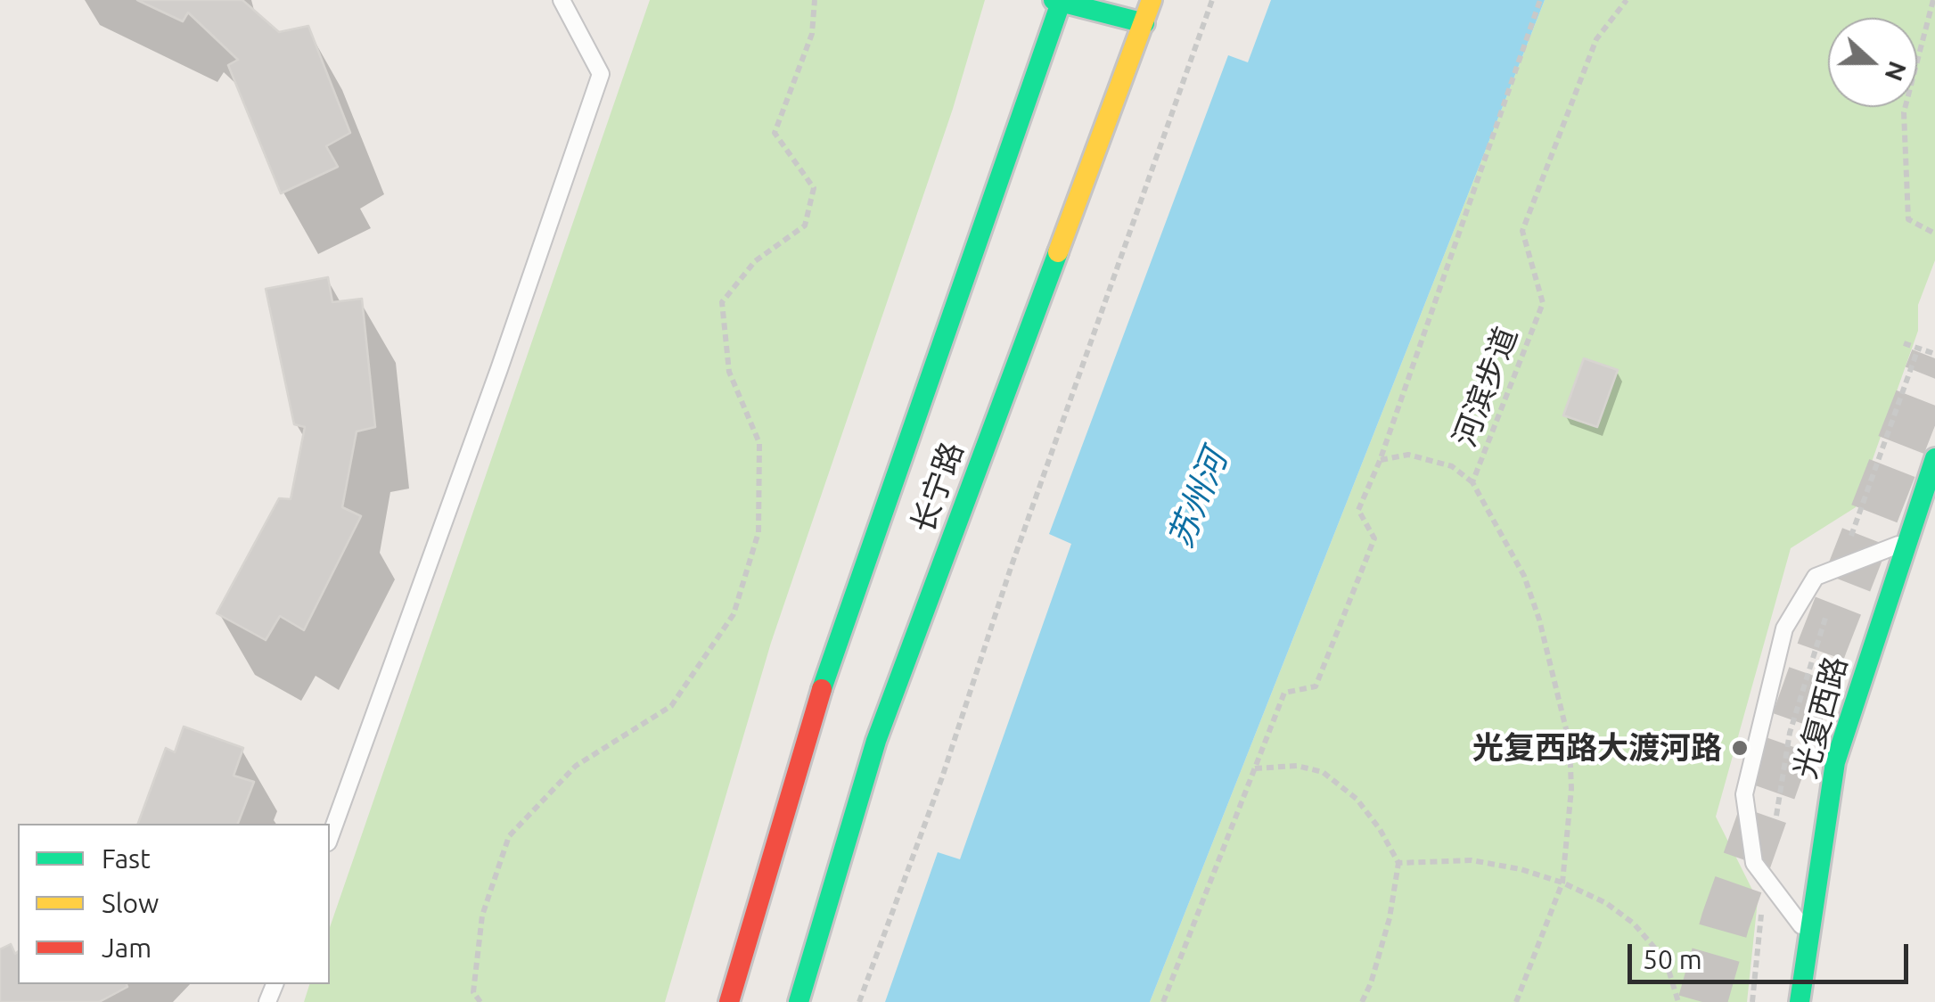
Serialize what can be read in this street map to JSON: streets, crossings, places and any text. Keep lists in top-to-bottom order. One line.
{"streets":{"main road":["长宁路","光复西路"],"path":["河滨步道"]},"water":["苏州河"],"places":["光复西路大渡河路"],"legend":["Fast","Slow","Jam"],"scale_bar":"50 m","north":"right"}
